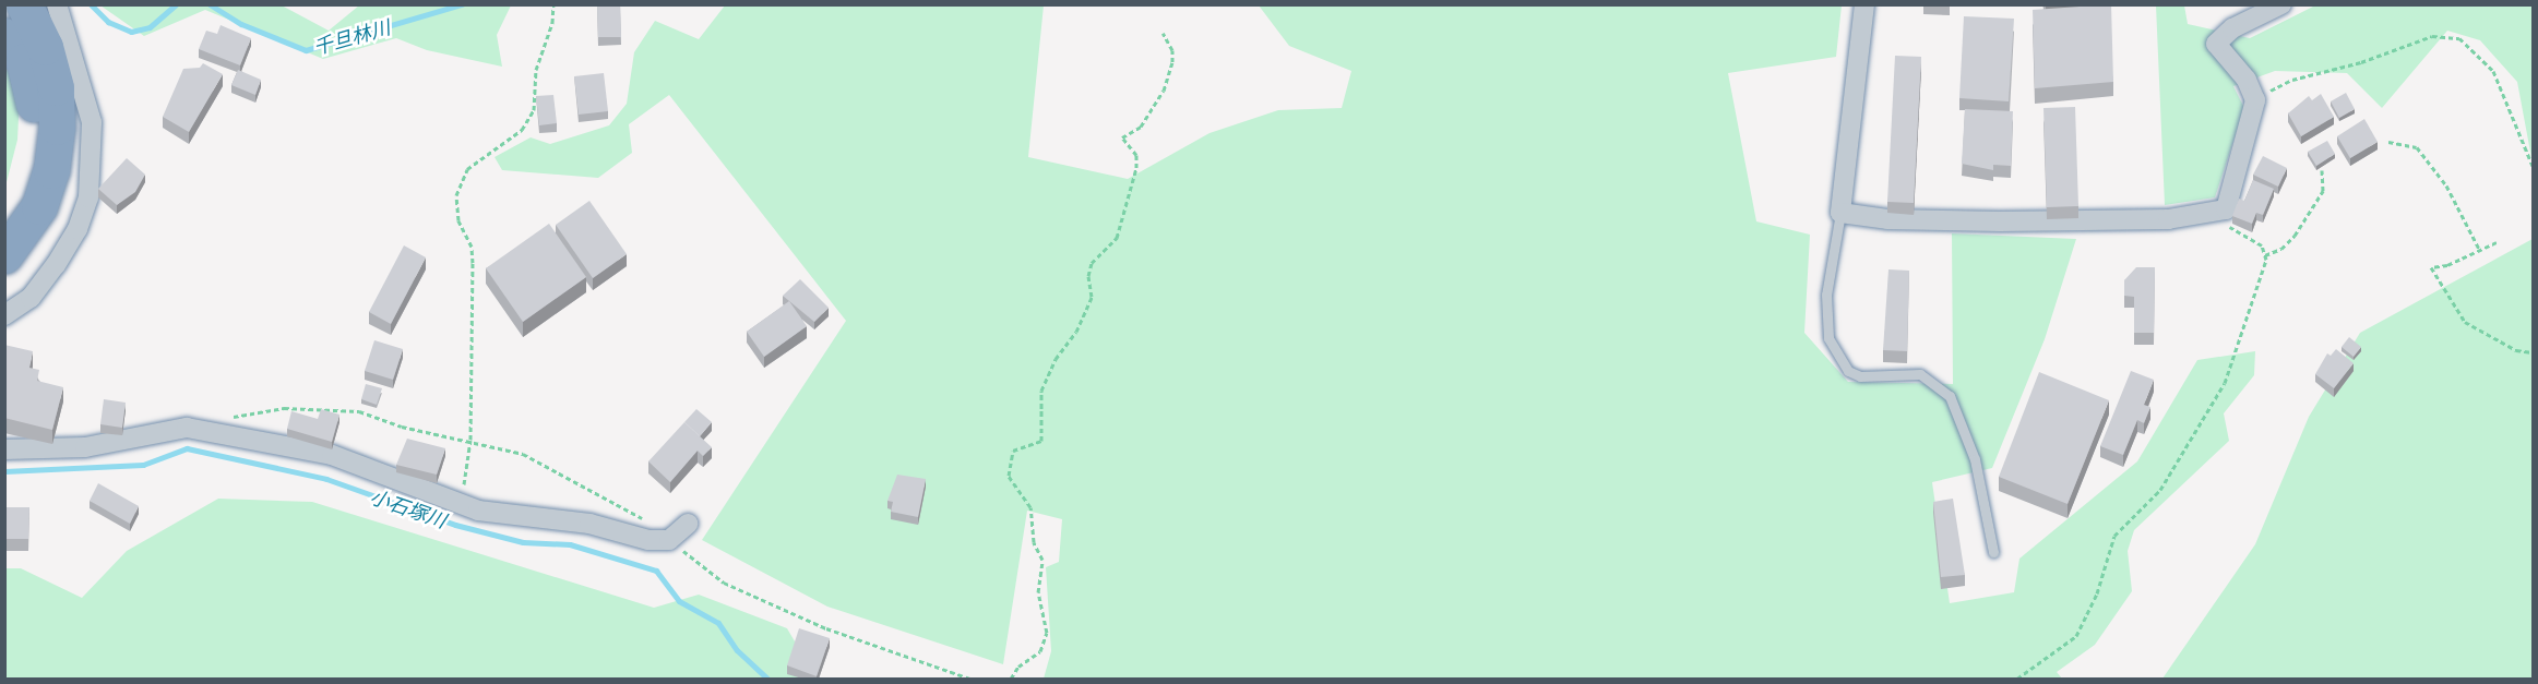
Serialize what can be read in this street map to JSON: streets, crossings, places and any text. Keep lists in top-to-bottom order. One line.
{"water":["千旦林川","小石塚川"]}
